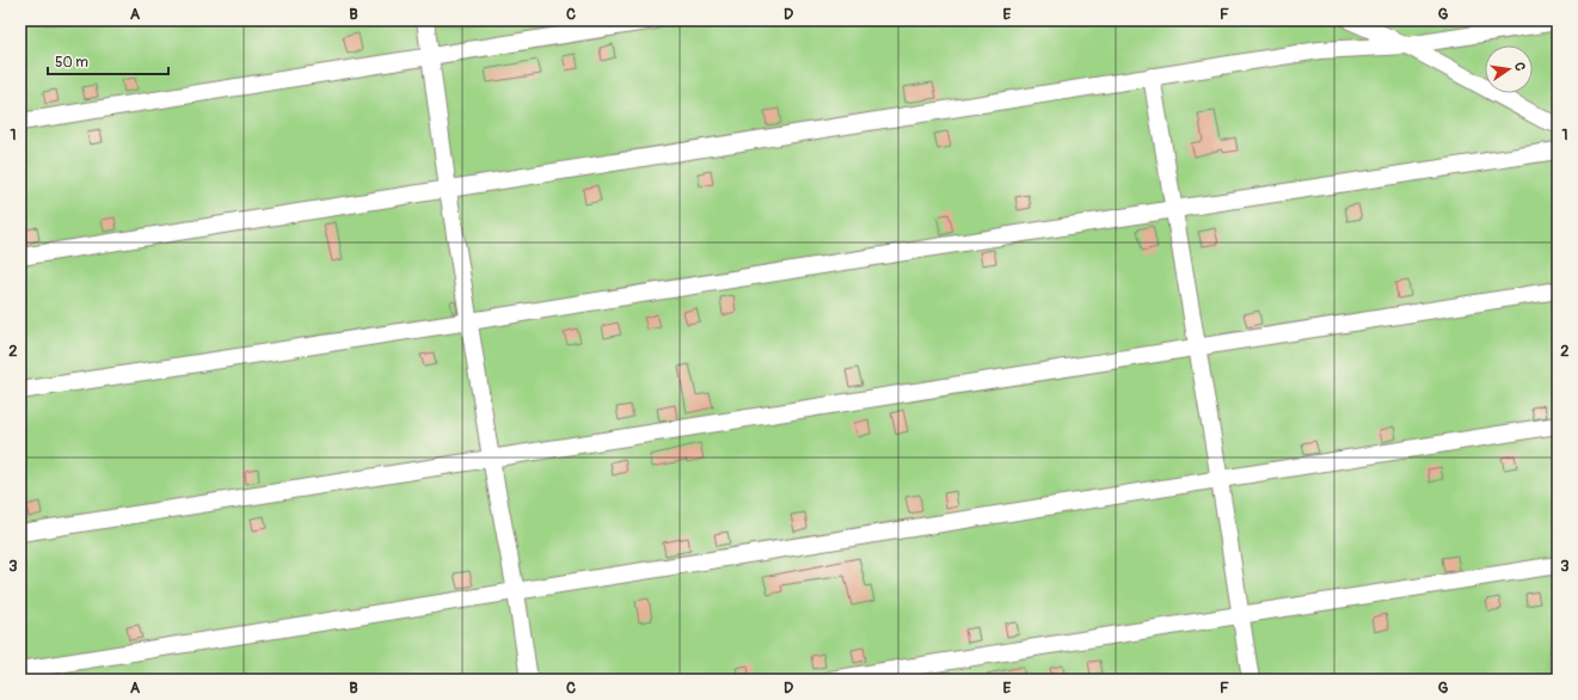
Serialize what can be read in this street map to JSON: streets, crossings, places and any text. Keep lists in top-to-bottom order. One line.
{"scale_bar":"50 m","north":"right","grid":{"columns":["A","B","C","D","E","F","G"],"rows":["1","2","3"]}}
